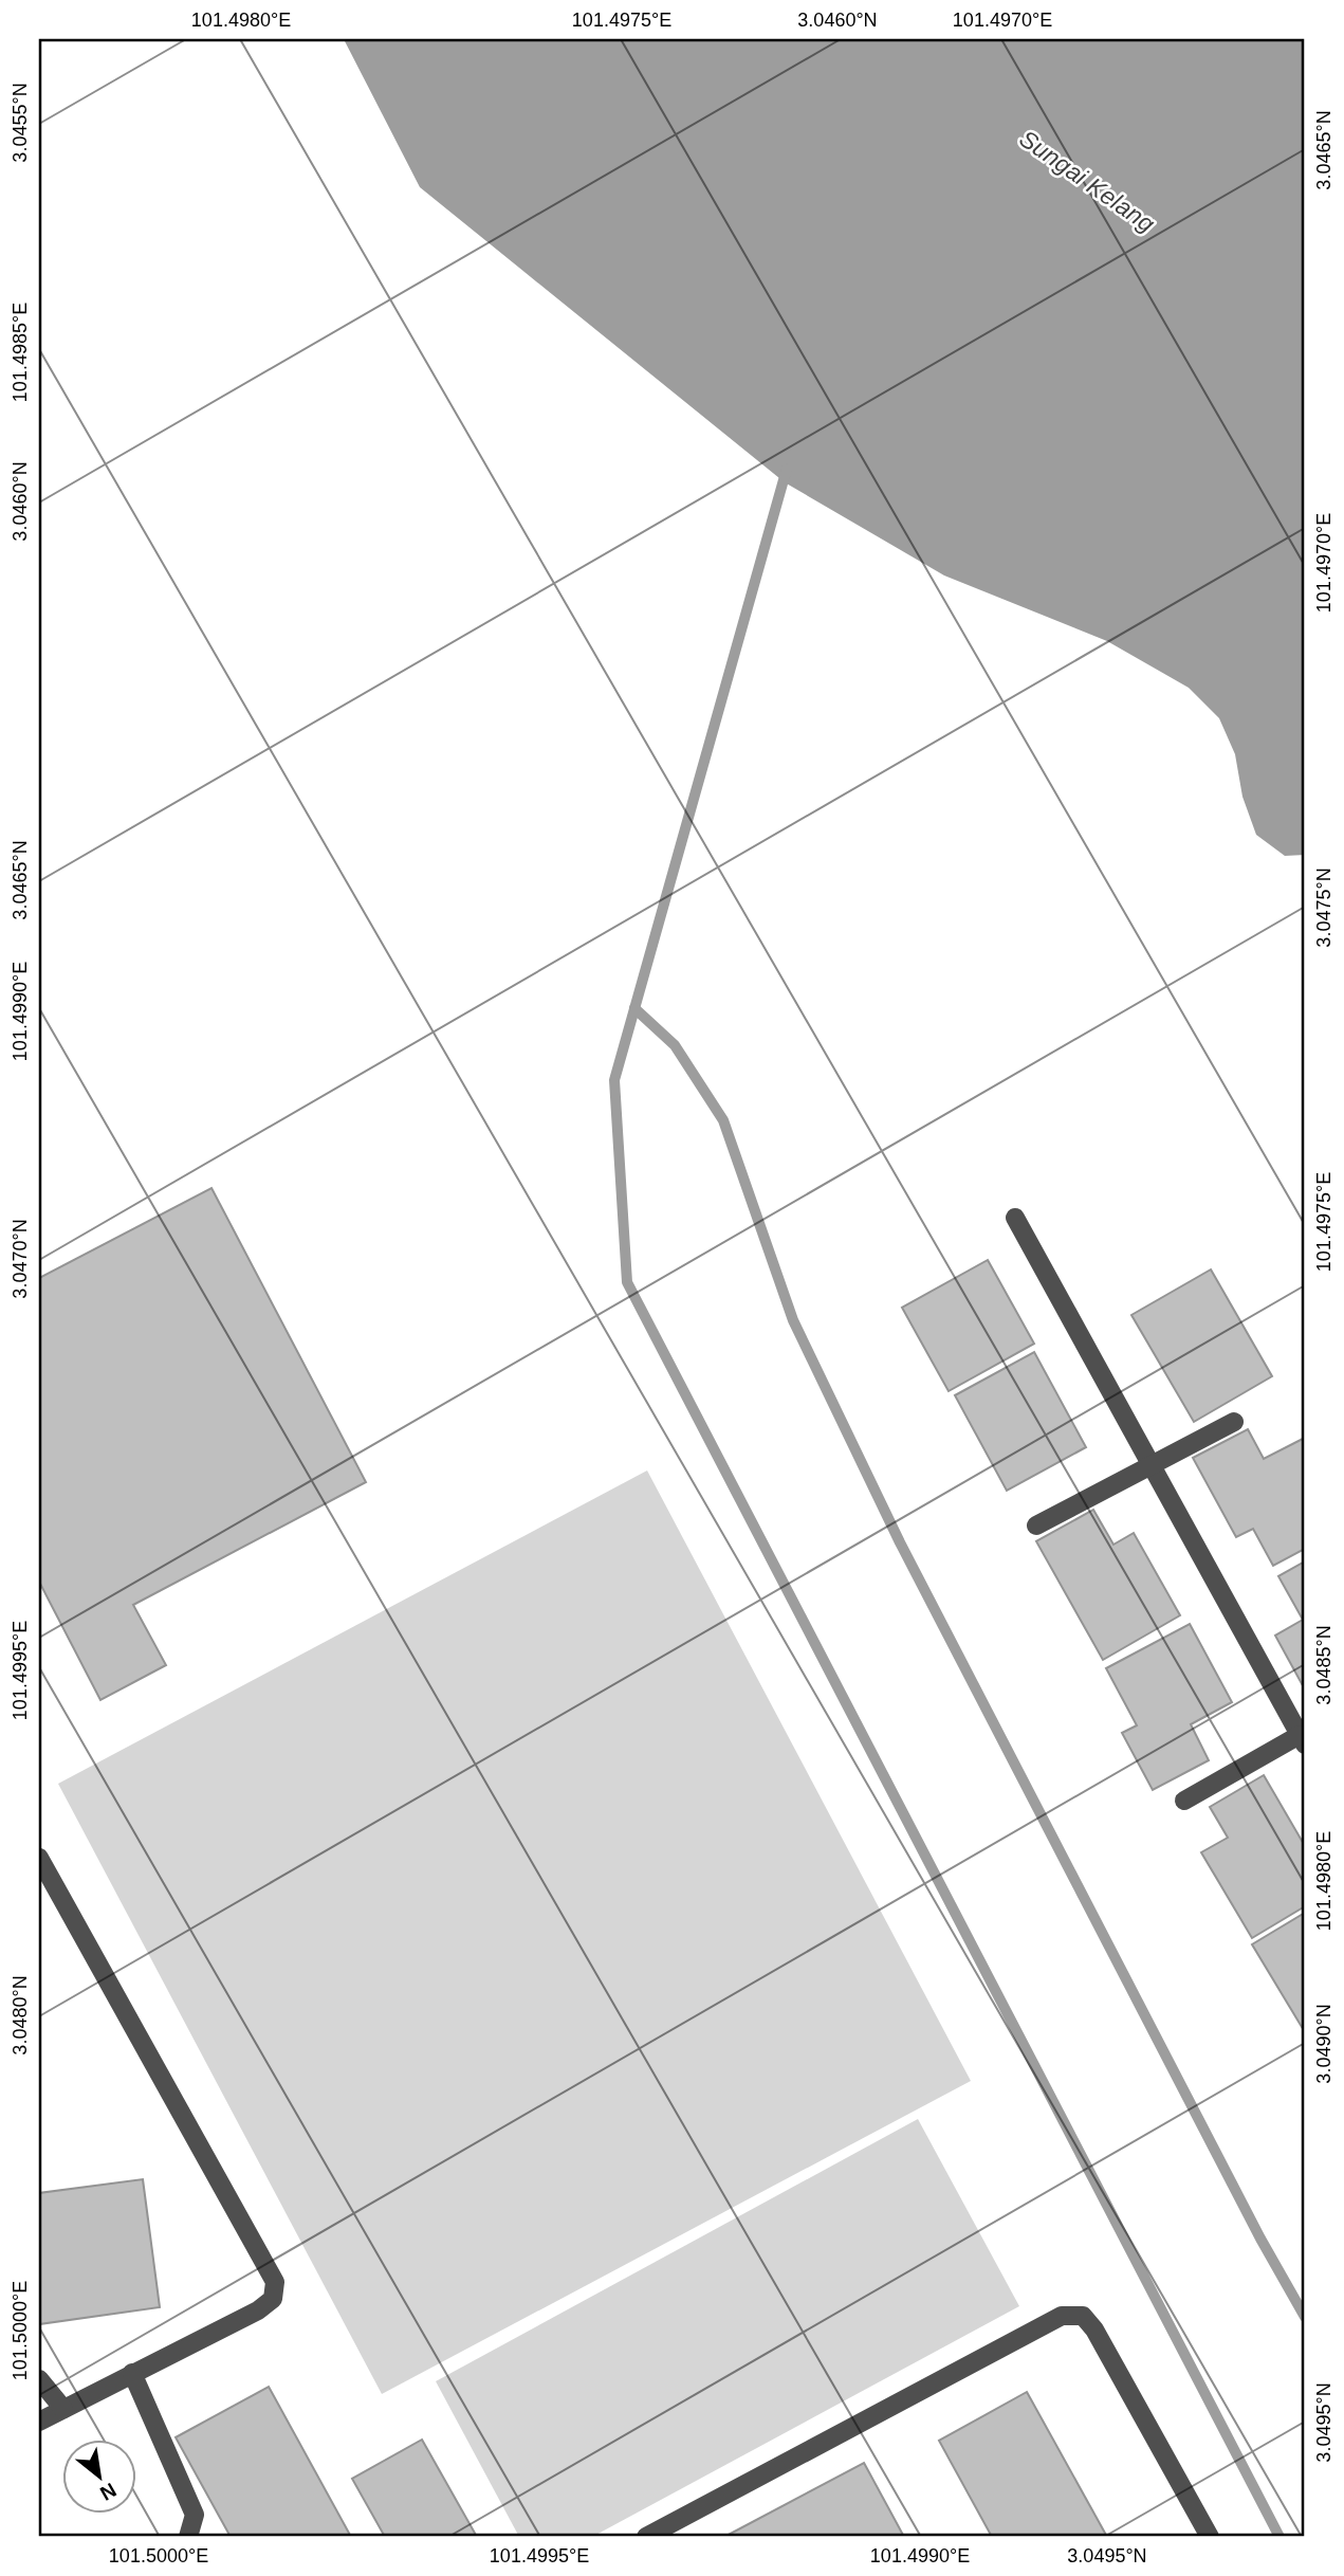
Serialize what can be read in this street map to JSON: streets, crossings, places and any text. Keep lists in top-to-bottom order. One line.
{"water":["Sungai Kelang"],"north":"bottom right","coordinates":["101.4980°E","101.4975°E","3.0460°N","101.4970°E","3.0455°N","3.0465°N","101.4985°E","3.0475°N","101.4990°E","3.0470°N","3.0485°N","101.4995°E","3.0480°N","3.0490°N","101.5000°E","3.0495°N"]}
